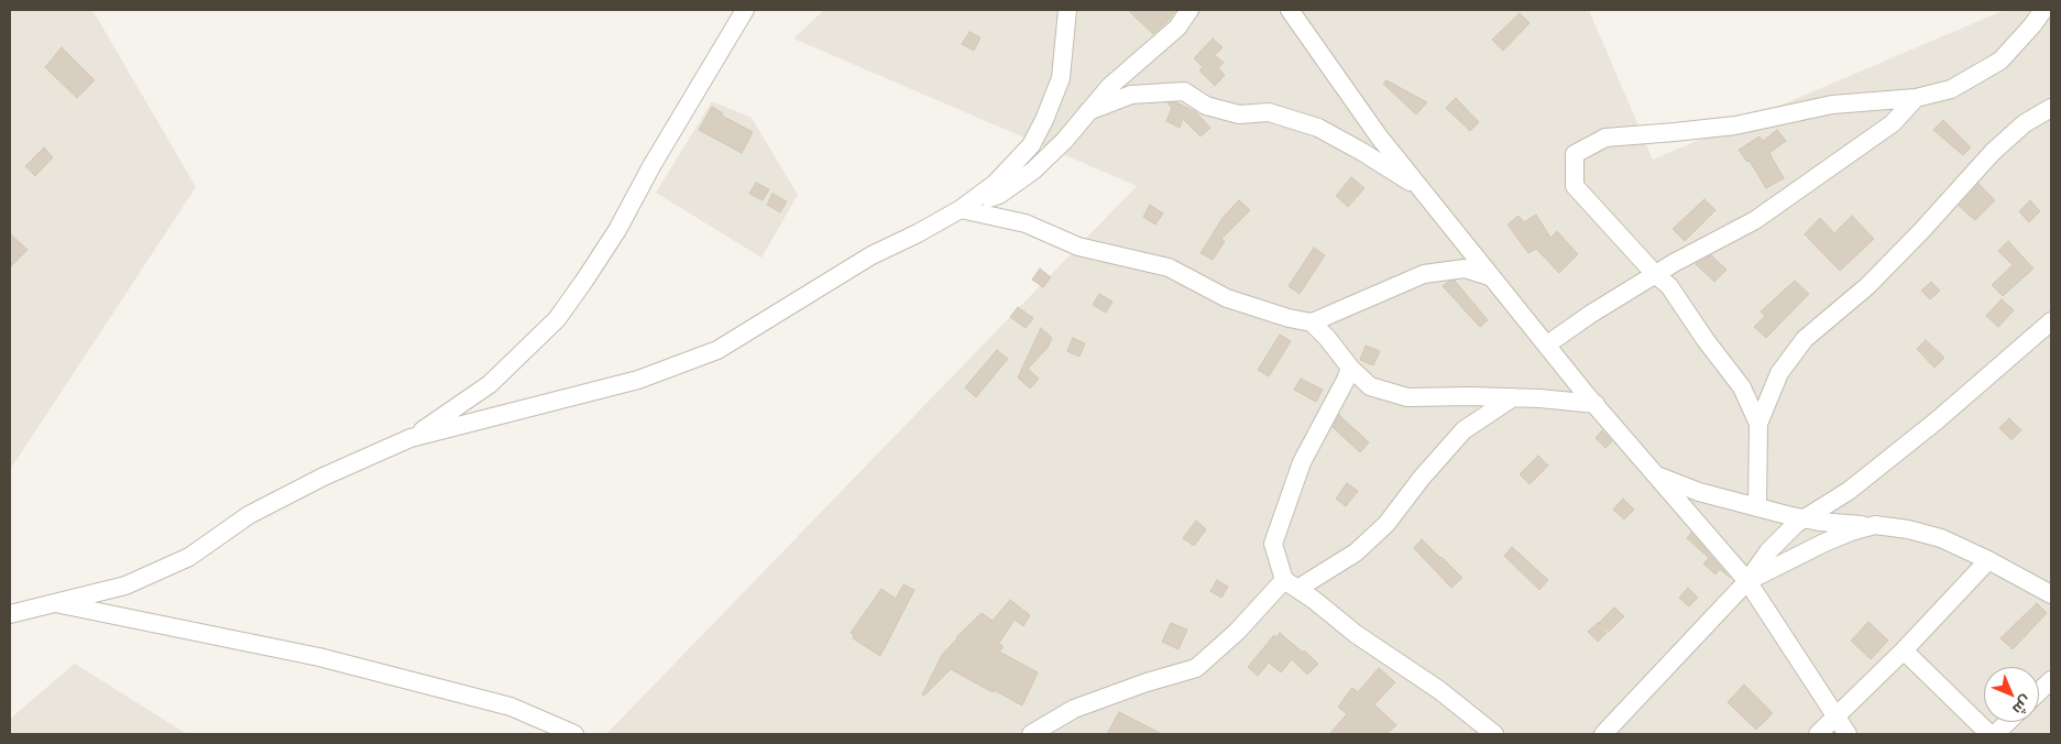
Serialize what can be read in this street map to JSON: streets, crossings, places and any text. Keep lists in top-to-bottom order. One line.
{"north":"bottom right"}
